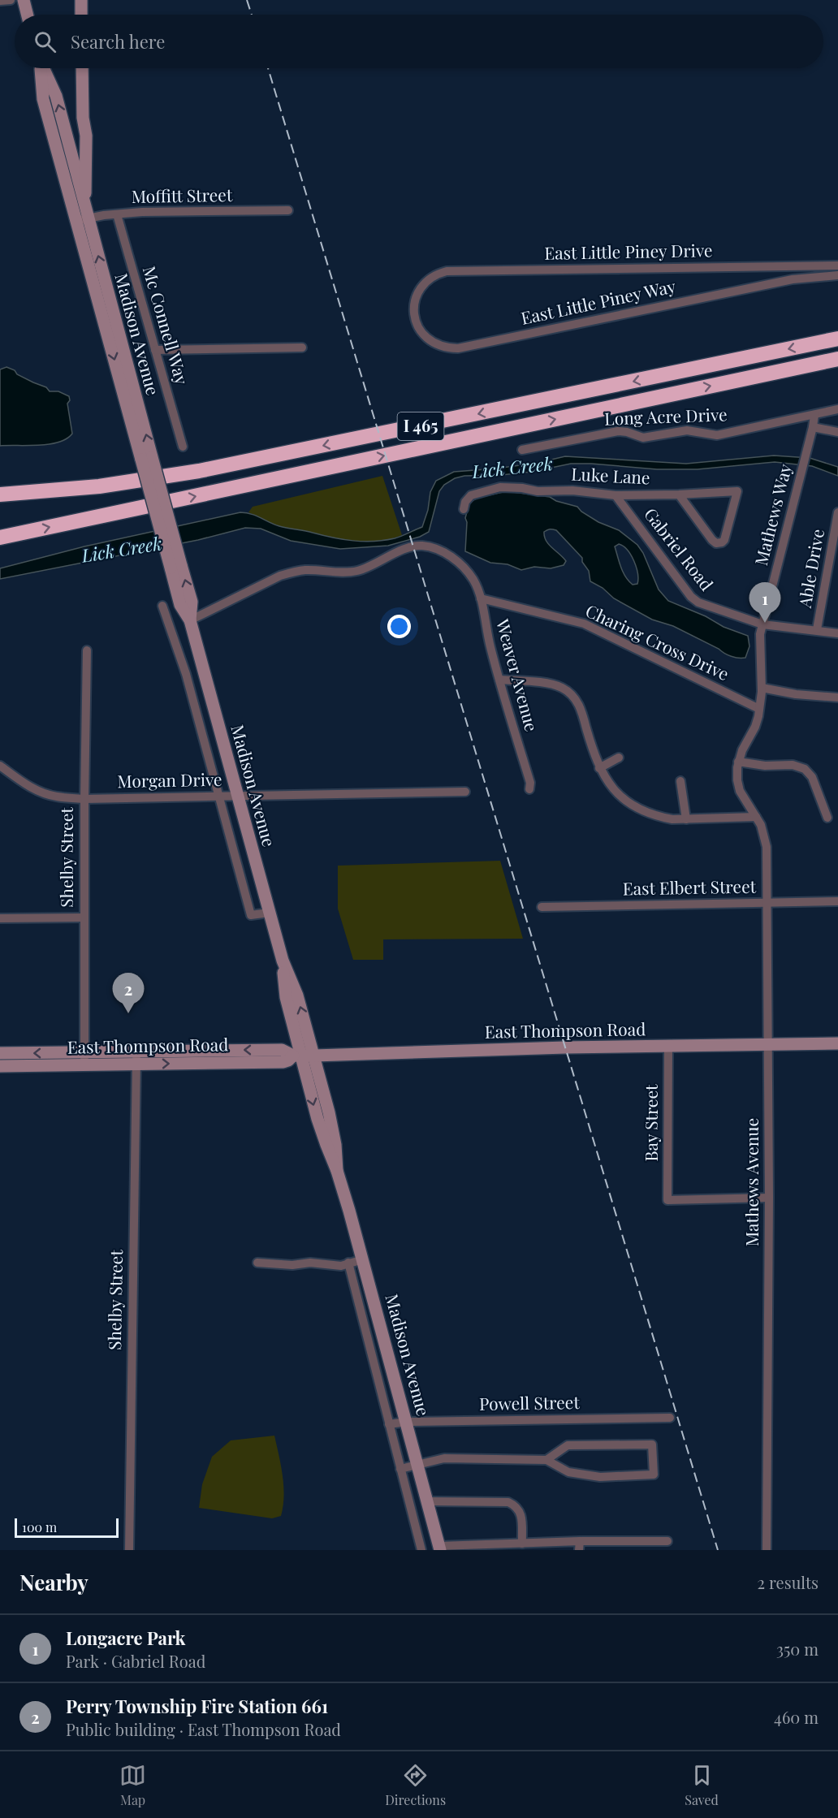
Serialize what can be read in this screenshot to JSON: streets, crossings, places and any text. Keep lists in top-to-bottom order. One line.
{"streets":{"highway":["I 465"],"main road":["Madison Avenue","East Thompson Road"],"street":["Moffitt Street","East Little Piney Drive","East Little Piney Way","Mc Connell Way","Long Acre Drive","Luke Lane","Mathews Way","Gabriel Road","Able Drive","Charing Cross Drive","Weaver Avenue","Morgan Drive","Shelby Street","East Elbert Street","Bay Street","Mathews Avenue","Powell Street"]},"crossings":[["Moffitt Street","Mc Connell Way"],["Moffitt Street","Madison Avenue"],["East Little Piney Drive","East Little Piney Way"],["Madison Avenue","Weaver Avenue"],["Madison Avenue","Morgan Drive"],["Madison Avenue","East Thompson Road"],["Madison Avenue","Powell Street"],["Long Acre Drive","Mathews Way"],["Luke Lane","Gabriel Road"],["Mathews Way","Gabriel Road"],["Mathews Way","Charing Cross Drive"],["Mathews Way","Mathews Avenue"],["Gabriel Road","Able Drive"],["Charing Cross Drive","Weaver Avenue"],["Morgan Drive","Shelby Street"],["Shelby Street","East Thompson Road"],["East Elbert Street","Mathews Avenue"],["East Thompson Road","Bay Street"],["East Thompson Road","Mathews Avenue"],["Bay Street","Mathews Avenue"]],"water":["Lick Creek"],"scale_bar":"100 m","page":{"search":"Search here","pins":["1","2"],"scale":"100 m","heading":["Nearby","2 results"],"list":[{"mark":"1","name":"Longacre Park","note":"Park · Gabriel Road","value":"350 m"},{"mark":"2","name":"Perry Township Fire Station 661","note":"Public building · East Thompson Road","value":"460 m"}],"nav":["Map","Directions","Saved"]}}
